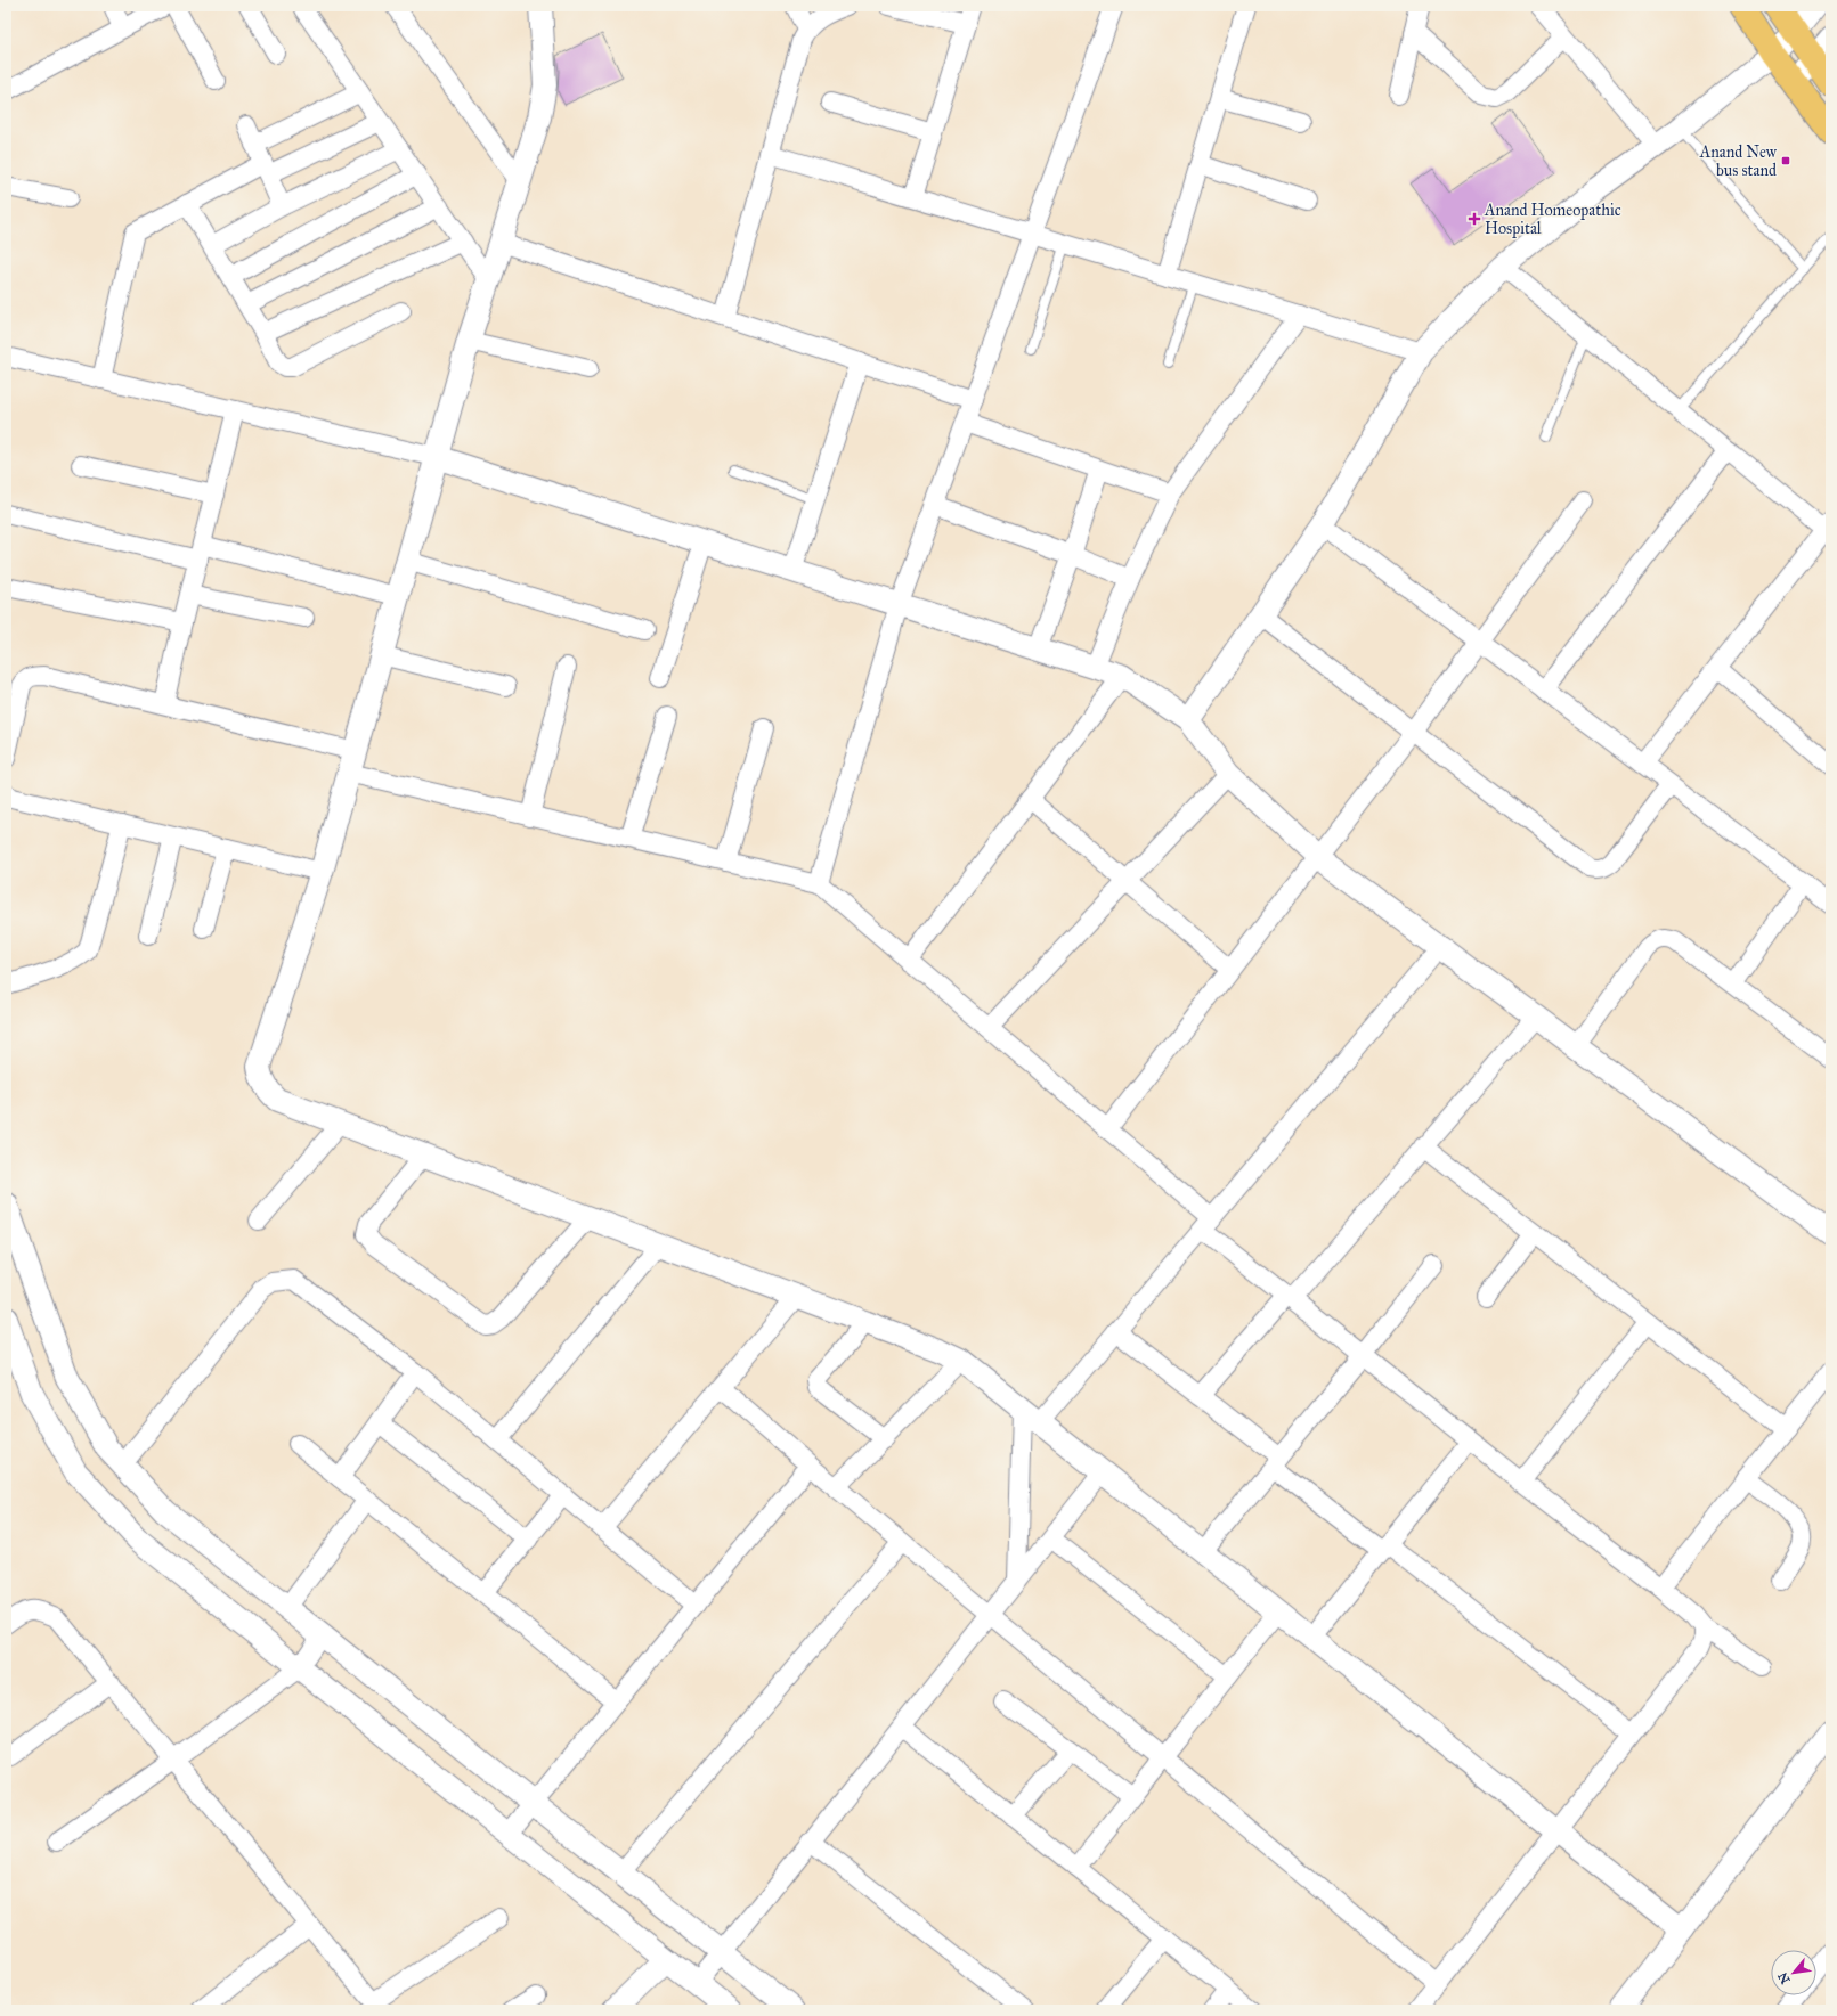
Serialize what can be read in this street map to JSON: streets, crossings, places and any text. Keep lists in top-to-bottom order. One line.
{"places":{"transit":["Anand New bus stand"],"health":["Anand Homeopathic Hospital"]},"north":"bottom left"}
